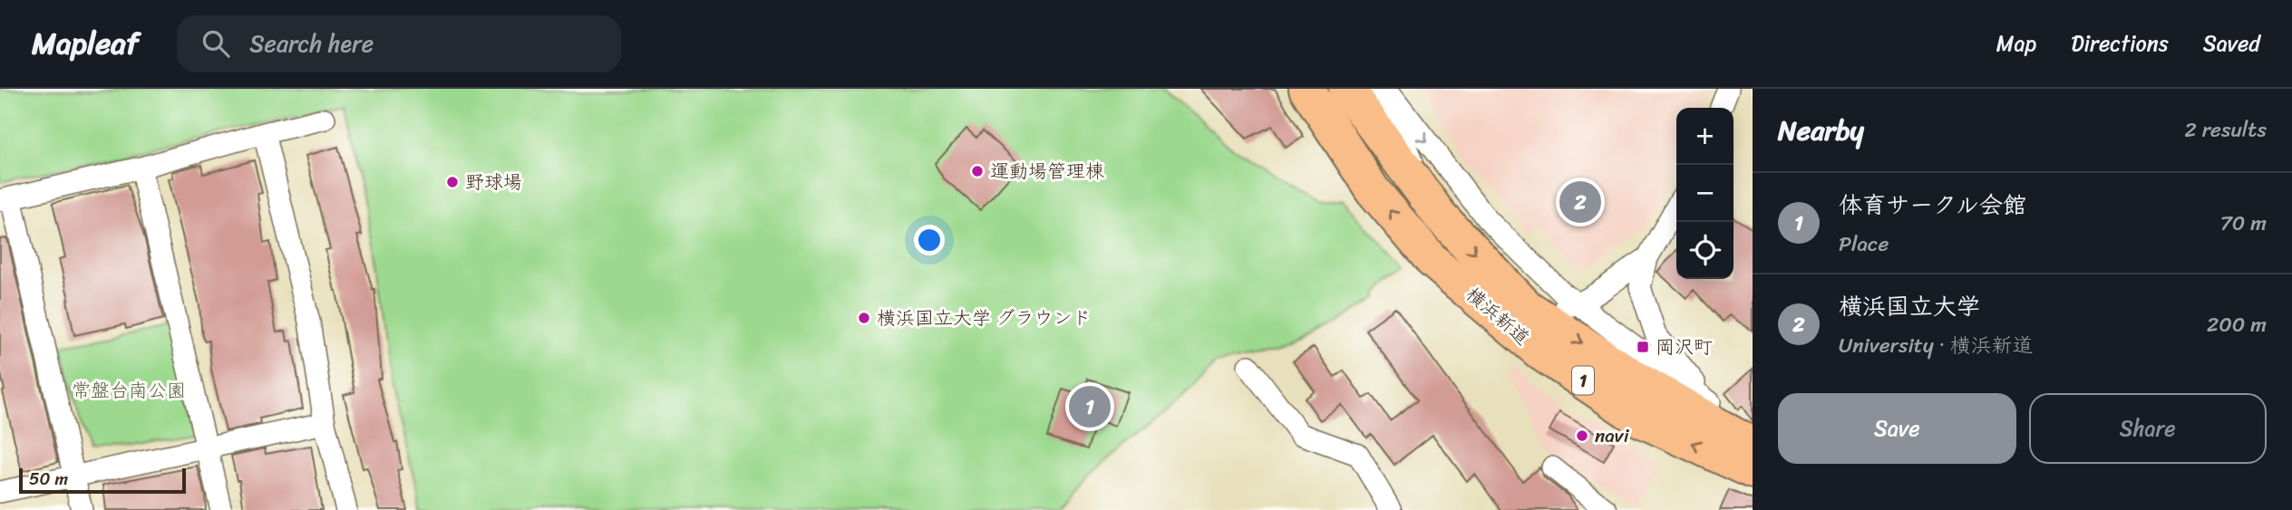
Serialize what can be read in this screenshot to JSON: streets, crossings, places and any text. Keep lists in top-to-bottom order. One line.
{"streets":{"highway":["横浜新道","1"]},"parks":["常盤台南公園"],"places":{"other":["運動場管理棟","野球場","横浜国立大学 グラウンド","navi"],"transit":["岡沢町"]},"scale_bar":"50 m","page":{"header":"Mapleaf","search":"Search here","nav":["Map","Directions","Saved"],"heading":["Nearby","2 results"],"map_buttons":["+","−"],"list":[{"mark":"1","name":"体育サークル会館","note":"Place","value":"70 m"},{"mark":"2","name":"横浜国立大学","note":"University · 横浜新道","value":"200 m"}],"pins":["2","1"],"buttons":["Save","Share"],"scale":"50 m"}}
